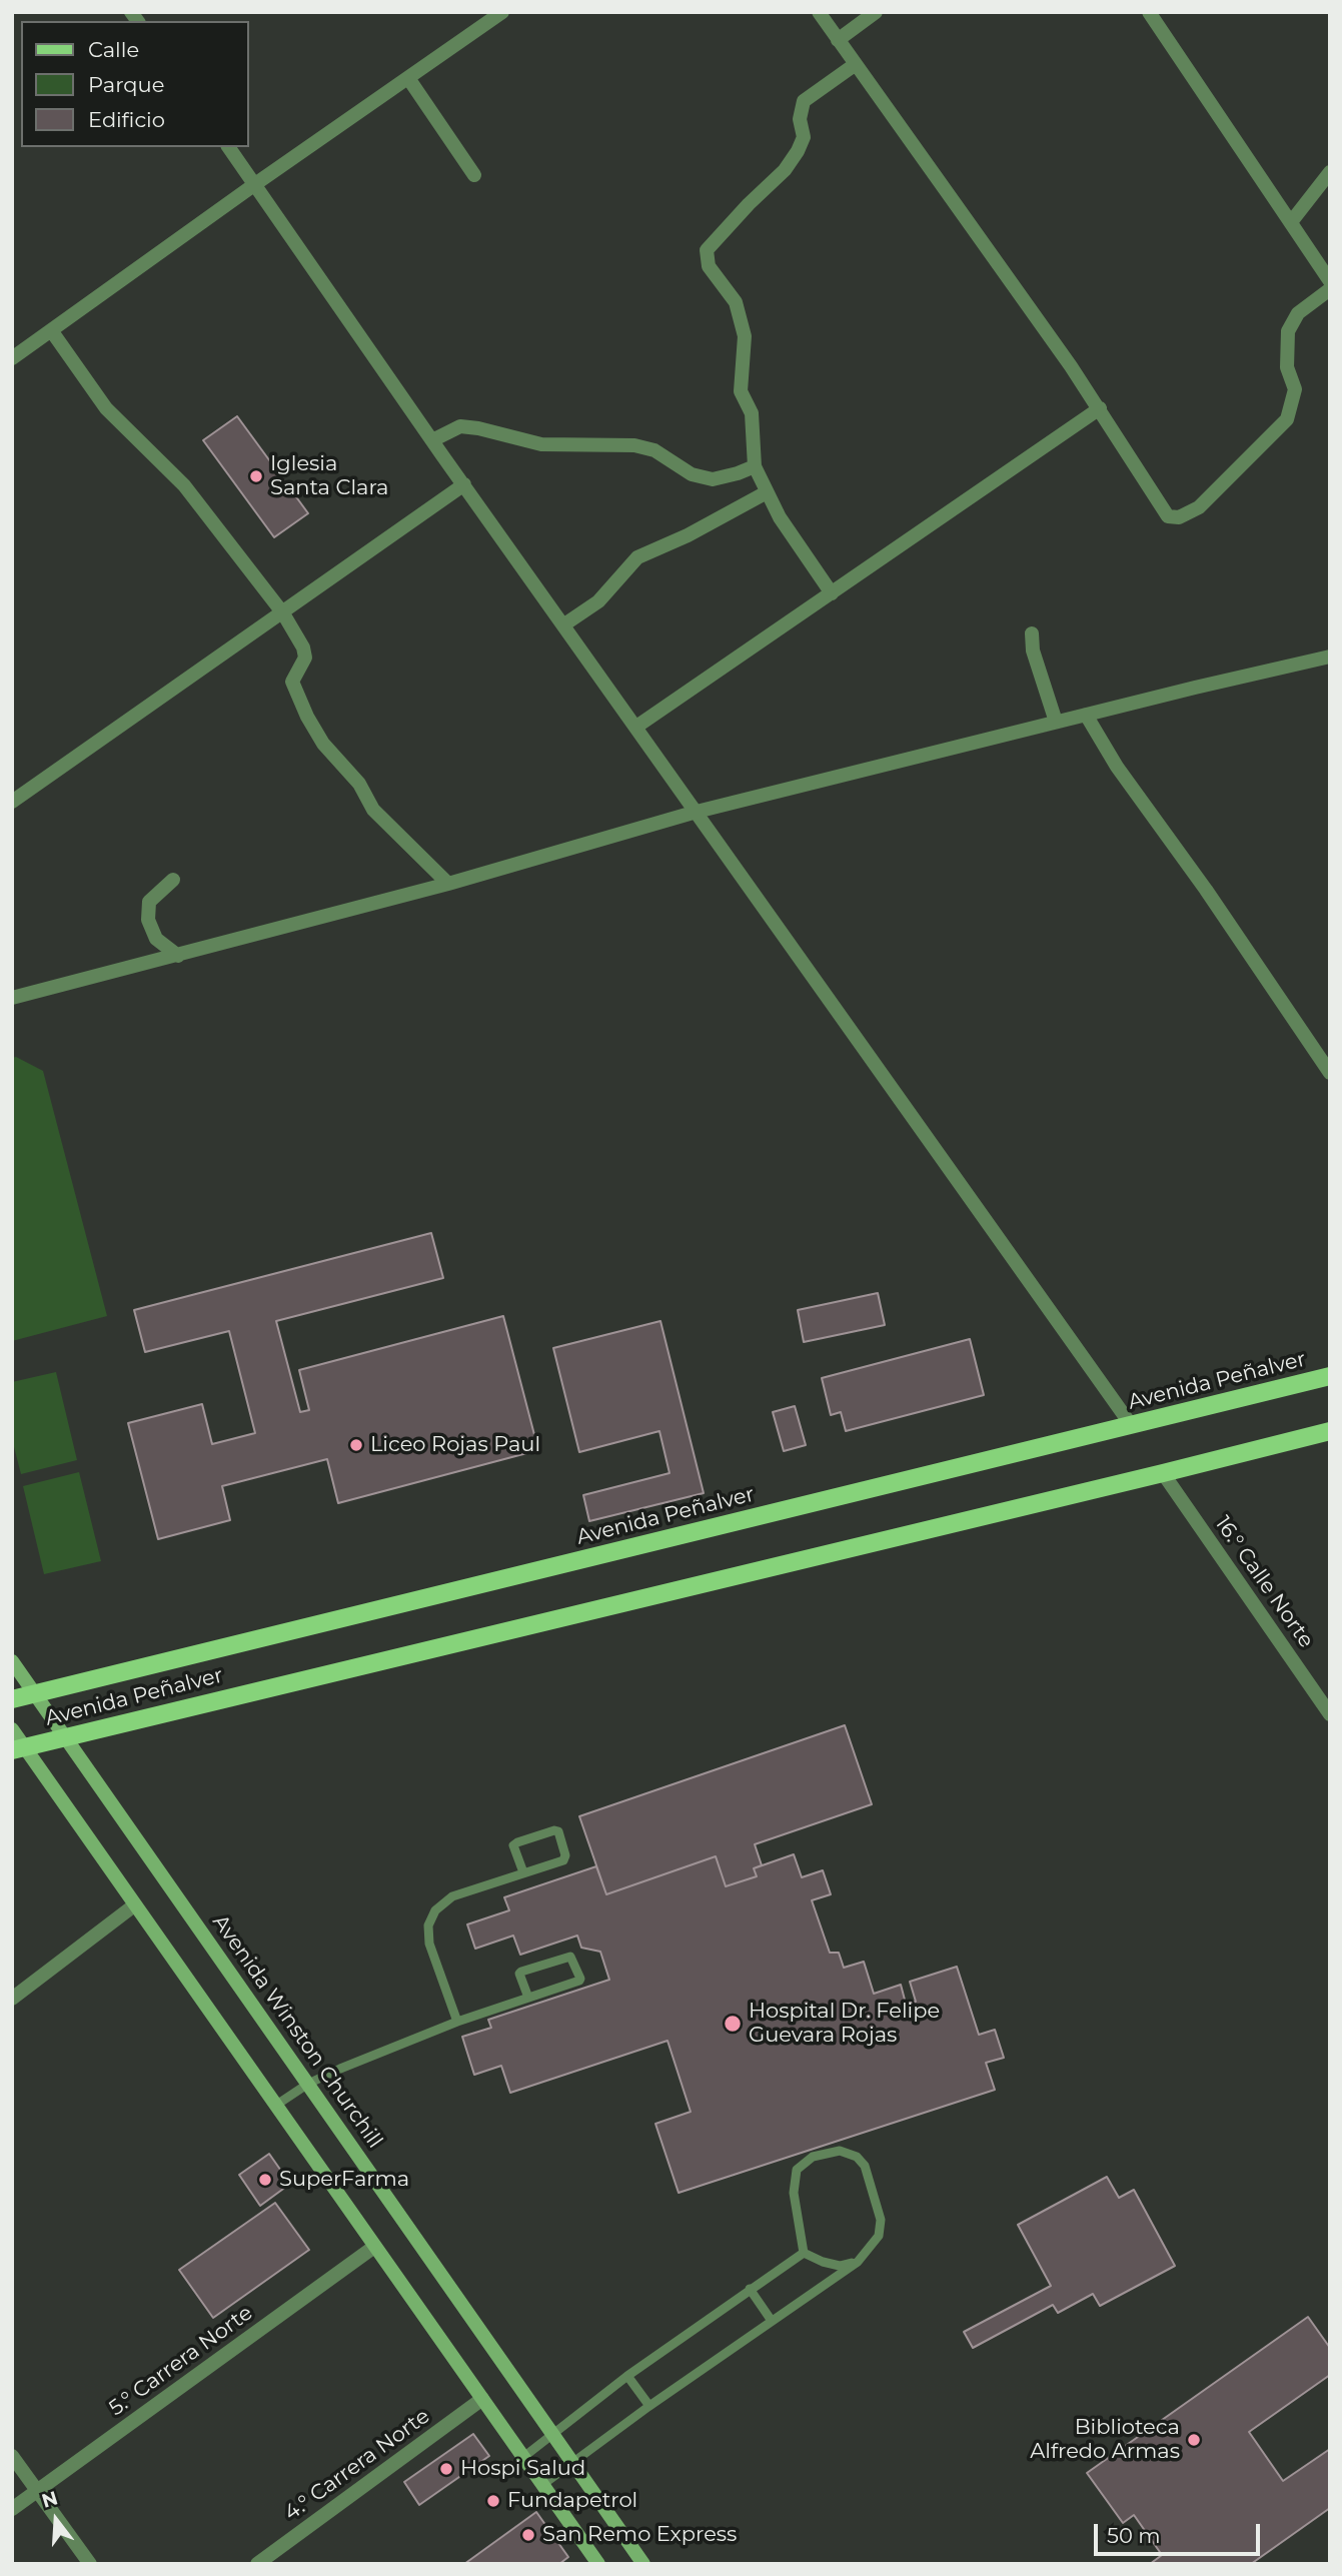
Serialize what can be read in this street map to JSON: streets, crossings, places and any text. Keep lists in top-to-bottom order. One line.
{"streets":{"main road":["Avenida Peñalver"],"street":["16.° Calle Norte","Avenida Winston Churchill","5.° Carrera Norte","4.° Carrera Norte"]},"crossings":[["Avenida Peñalver","16.° Calle Norte"],["Avenida Peñalver","Avenida Winston Churchill"]],"places":["Iglesia Santa Clara","Liceo Rojas Paul","Hospital Dr. Felipe Guevara Rojas","SuperFarma","Biblioteca Alfredo Armas","Hospi Salud","Fundapetrol","San Remo Express"],"legend":["Calle","Parque","Edificio"],"scale_bar":"50 m","north":"top"}
